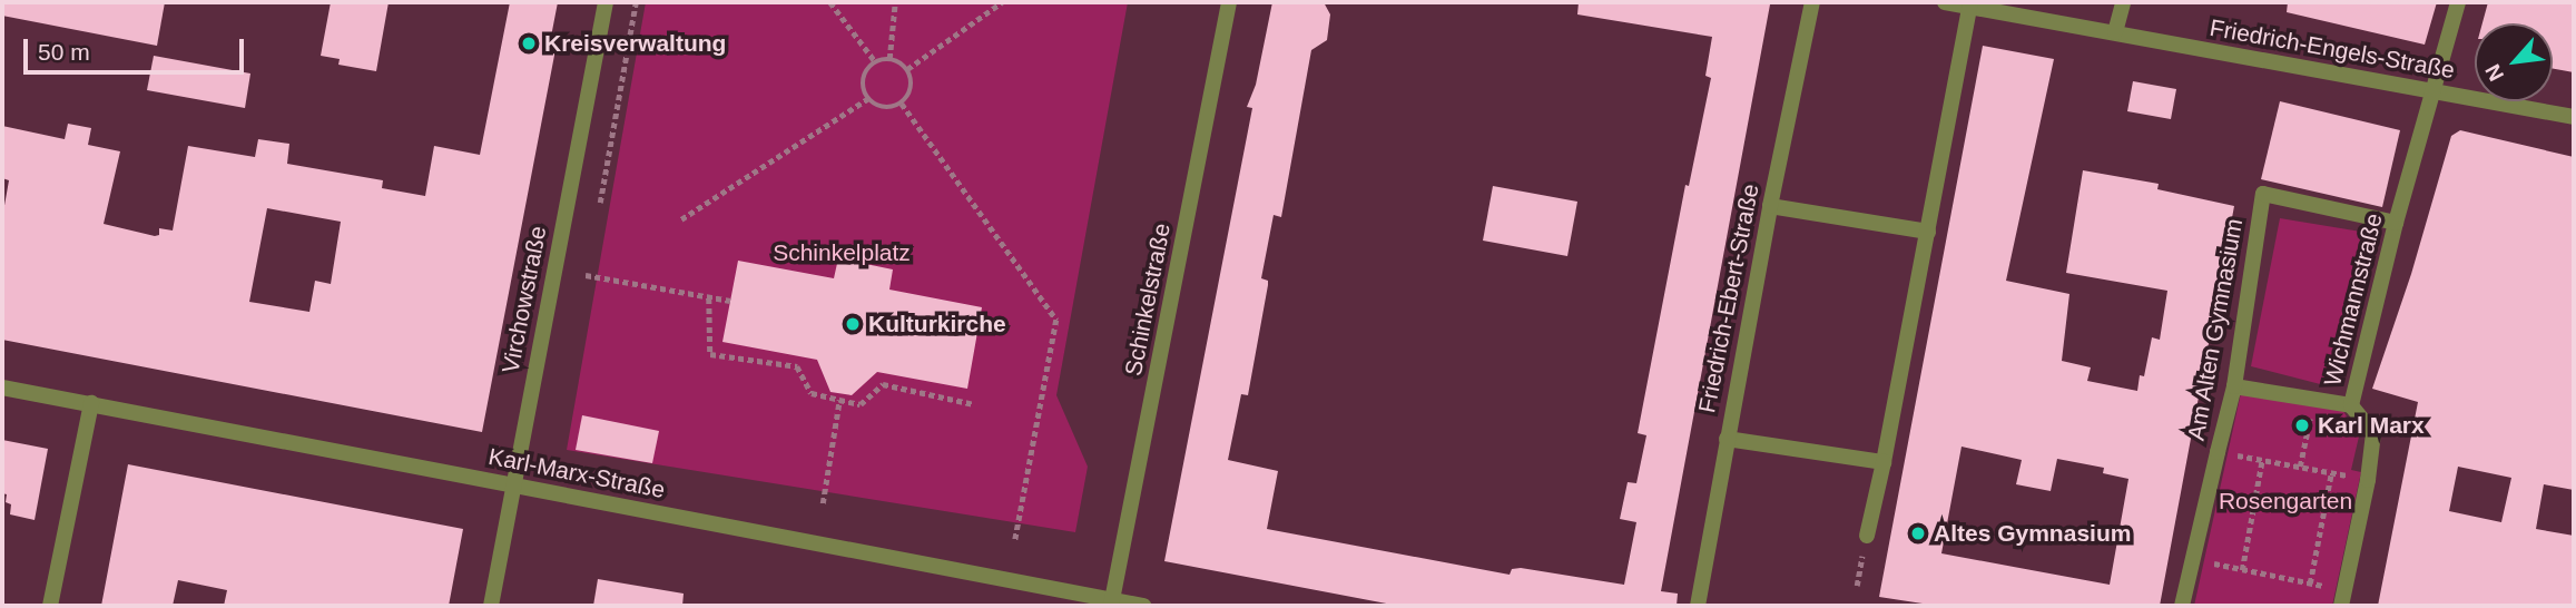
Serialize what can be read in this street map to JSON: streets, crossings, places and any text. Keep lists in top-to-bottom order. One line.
{"streets":{"street":["Friedrich-Engels-Straße","Friedrich-Ebert-Straße","Virchowstraße","Schinkelstraße","Wichmannstraße","Am Alten Gymnasium","Karl-Marx-Straße"]},"crossings":[["Friedrich-Engels-Straße","Wichmannstraße"],["Virchowstraße","Karl-Marx-Straße"],["Schinkelstraße","Karl-Marx-Straße"],["Wichmannstraße","Am Alten Gymnasium"]],"parks":["Schinkelplatz","Rosengarten"],"places":["Kreisverwaltung","Kulturkirche","Karl Marx","Altes Gymnasium"],"scale_bar":"50 m","north":"bottom left"}
